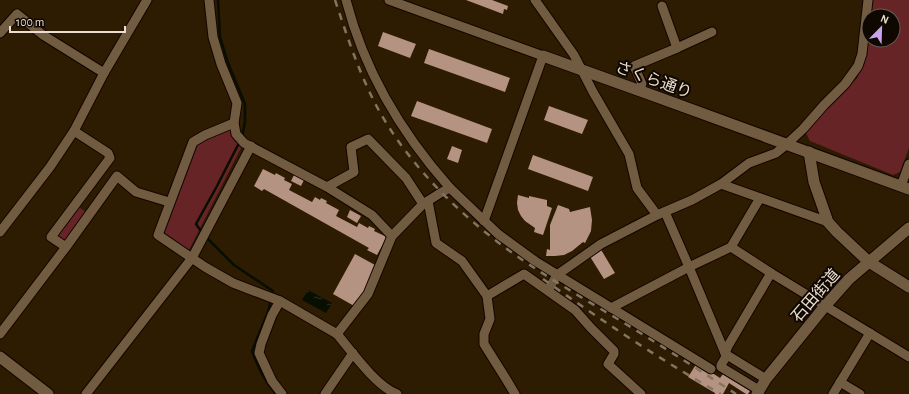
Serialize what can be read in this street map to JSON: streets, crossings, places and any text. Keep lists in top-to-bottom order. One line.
{"streets":{"street":["さくら通り","石田街道"]},"scale_bar":"100 m","north":"top right"}
